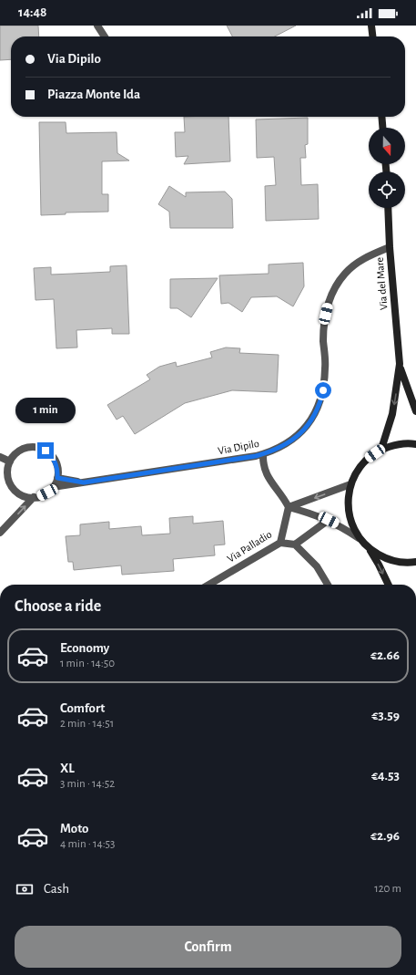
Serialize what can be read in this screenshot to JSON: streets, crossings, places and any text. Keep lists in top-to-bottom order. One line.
{"streets":{"main road":["Via del Mare"],"street":["Via Dipilo","Via Palladio"]},"crossings":[["Via del Mare","Via Dipilo"]],"north":"bottom","page":{"status":"14:48","banner":["Via Dipilo","Piazza Monte Ida"],"bubble":"1 min","heading":"Choose a ride","list":[{"name":"Economy","note":"1 min · 14:50","value":"€2.66"},{"name":"Comfort","note":"2 min · 14:51","value":"€3.59"},{"name":"XL","note":"3 min · 14:52","value":"€4.53"},{"name":"Moto","note":"4 min · 14:53","value":"€2.96"}],"pay":["Cash","120 m"],"buttons":"Confirm"}}
